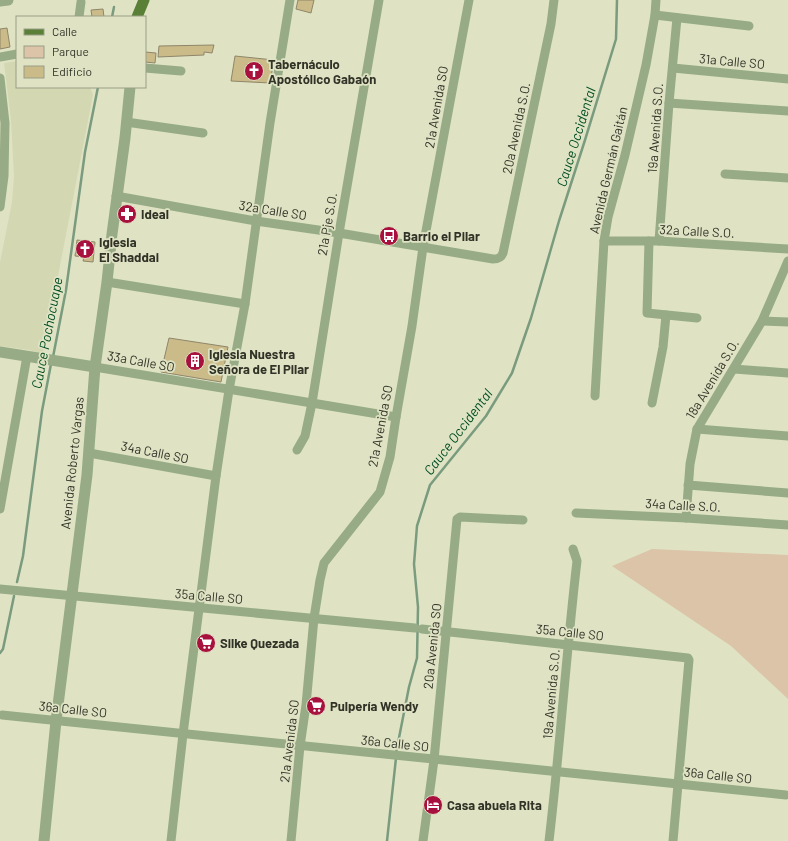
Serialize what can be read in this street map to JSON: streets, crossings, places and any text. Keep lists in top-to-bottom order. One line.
{"streets":{"street":["31a Calle SO","21a Avenida SO","20a Avenida S.O.","19a Avenida S.O.","Avenida Germán Gaitán","32a Calle SO","21a Pje S.O.","32a Calle S.O.","33a Calle SO","18a Avenida S.O.","34a Calle SO","Avenida Roberto Vargas","34a Calle S.O.","35a Calle SO","20a Avenida SO","36a Calle SO"]},"crossings":[["31a Calle SO","19a Avenida S.O."],["21a Avenida SO","32a Calle SO"],["21a Avenida SO","33a Calle SO"],["21a Avenida SO","35a Calle SO"],["21a Avenida SO","36a Calle SO"],["20a Avenida S.O.","32a Calle SO"],["19a Avenida S.O.","32a Calle S.O."],["19a Avenida S.O.","35a Calle SO"],["19a Avenida S.O.","36a Calle SO"],["Avenida Germán Gaitán","32a Calle S.O."],["32a Calle SO","21a Pje S.O."],["32a Calle SO","Avenida Roberto Vargas"],["21a Pje S.O.","33a Calle SO"],["33a Calle SO","Avenida Roberto Vargas"],["18a Avenida S.O.","34a Calle S.O."],["34a Calle SO","Avenida Roberto Vargas"],["Avenida Roberto Vargas","35a Calle SO"],["Avenida Roberto Vargas","36a Calle SO"],["35a Calle SO","20a Avenida SO"],["35a Calle SO","36a Calle SO"],["20a Avenida SO","36a Calle SO"]],"water":["Cauce Occidental","Cauce Pochocuape"],"places":{"church":["Tabernáculo Apostólico Gabaón","Iglesia El Shaddai"],"pharmacy":["Ideal"],"bus stop":["Barrio el Pilar"],"building":["Iglesia Nuestra Señora de El Pilar"],"supermarket":["Silke Quezada","Pulpería Wendy"],"hotel":["Casa abuela Rita"]},"legend":["Calle","Parque","Edificio"]}
